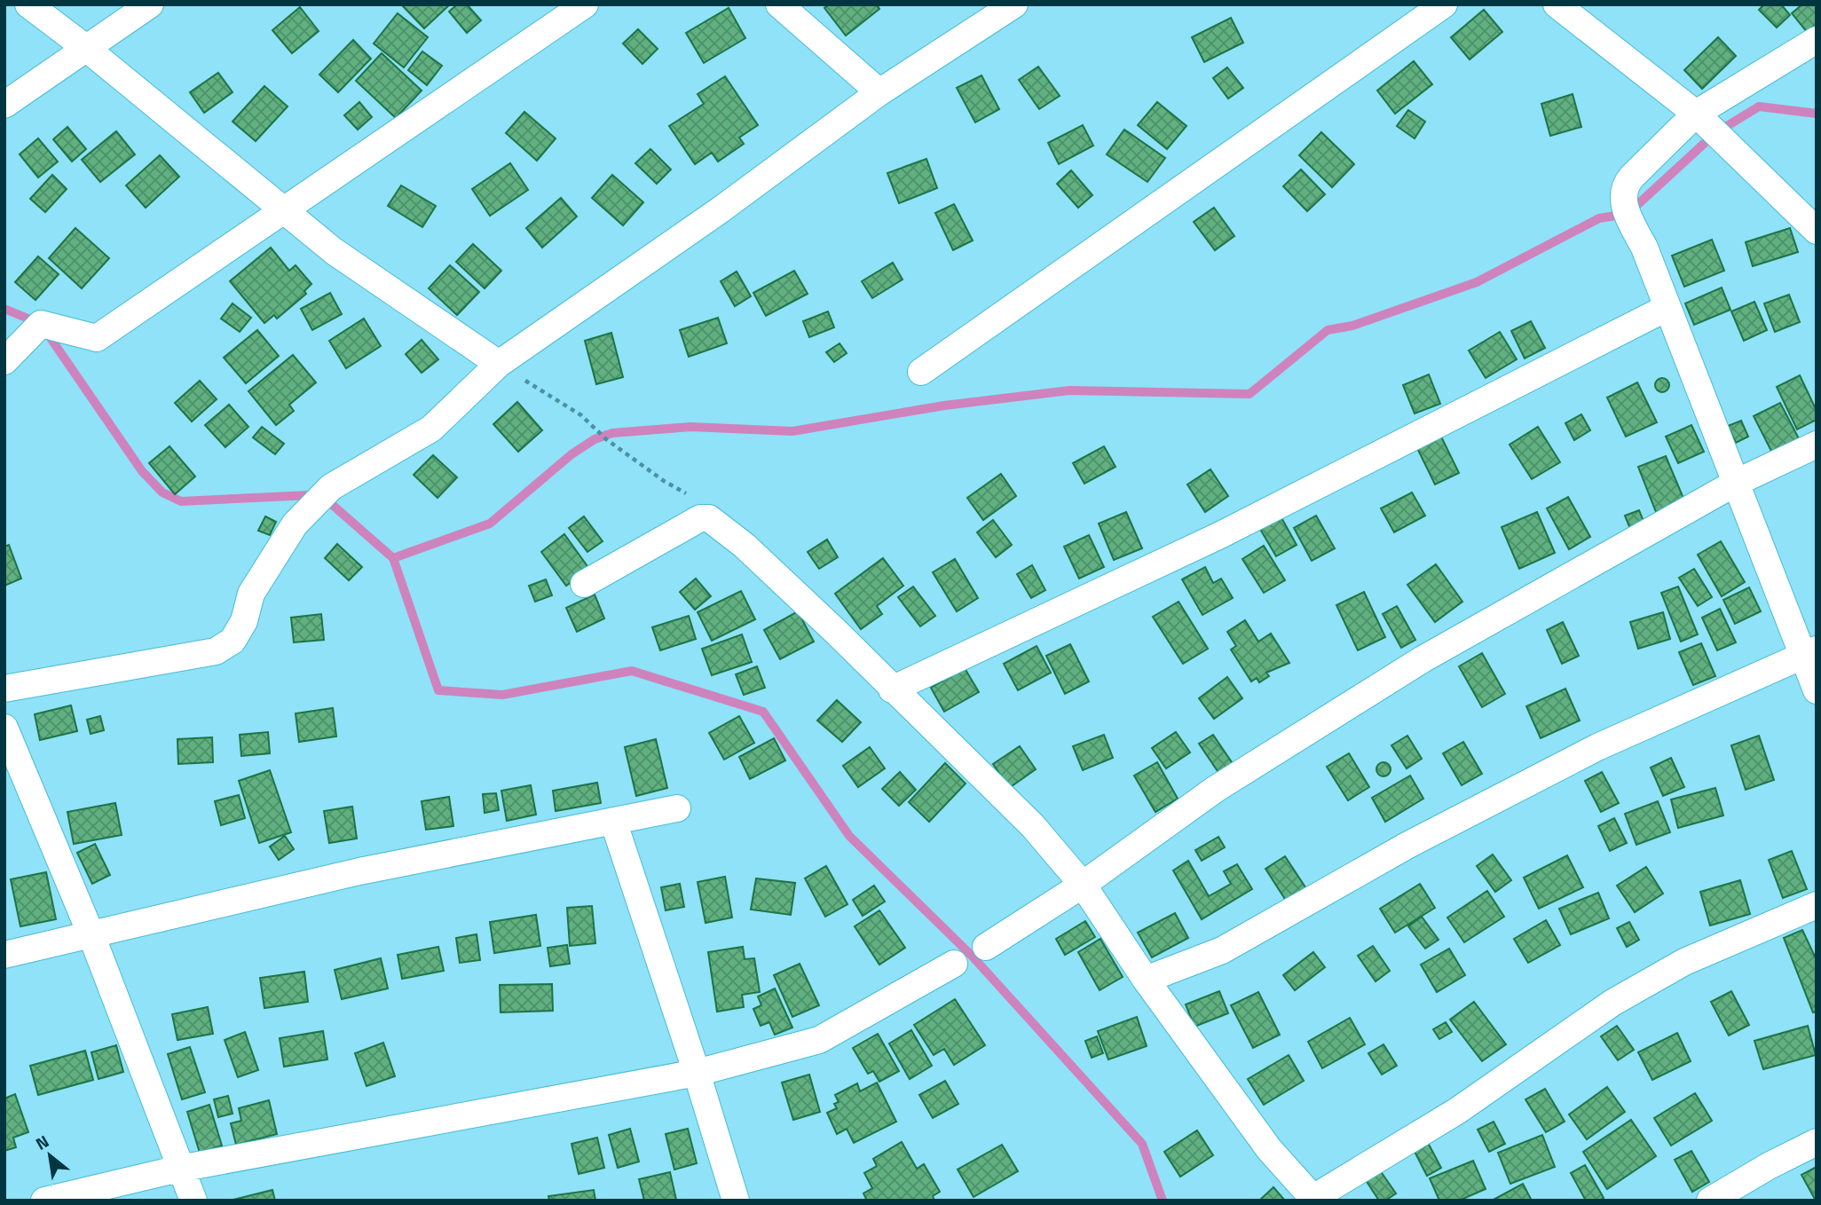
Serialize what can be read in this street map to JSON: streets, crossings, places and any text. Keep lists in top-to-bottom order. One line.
{"north":"top left"}
